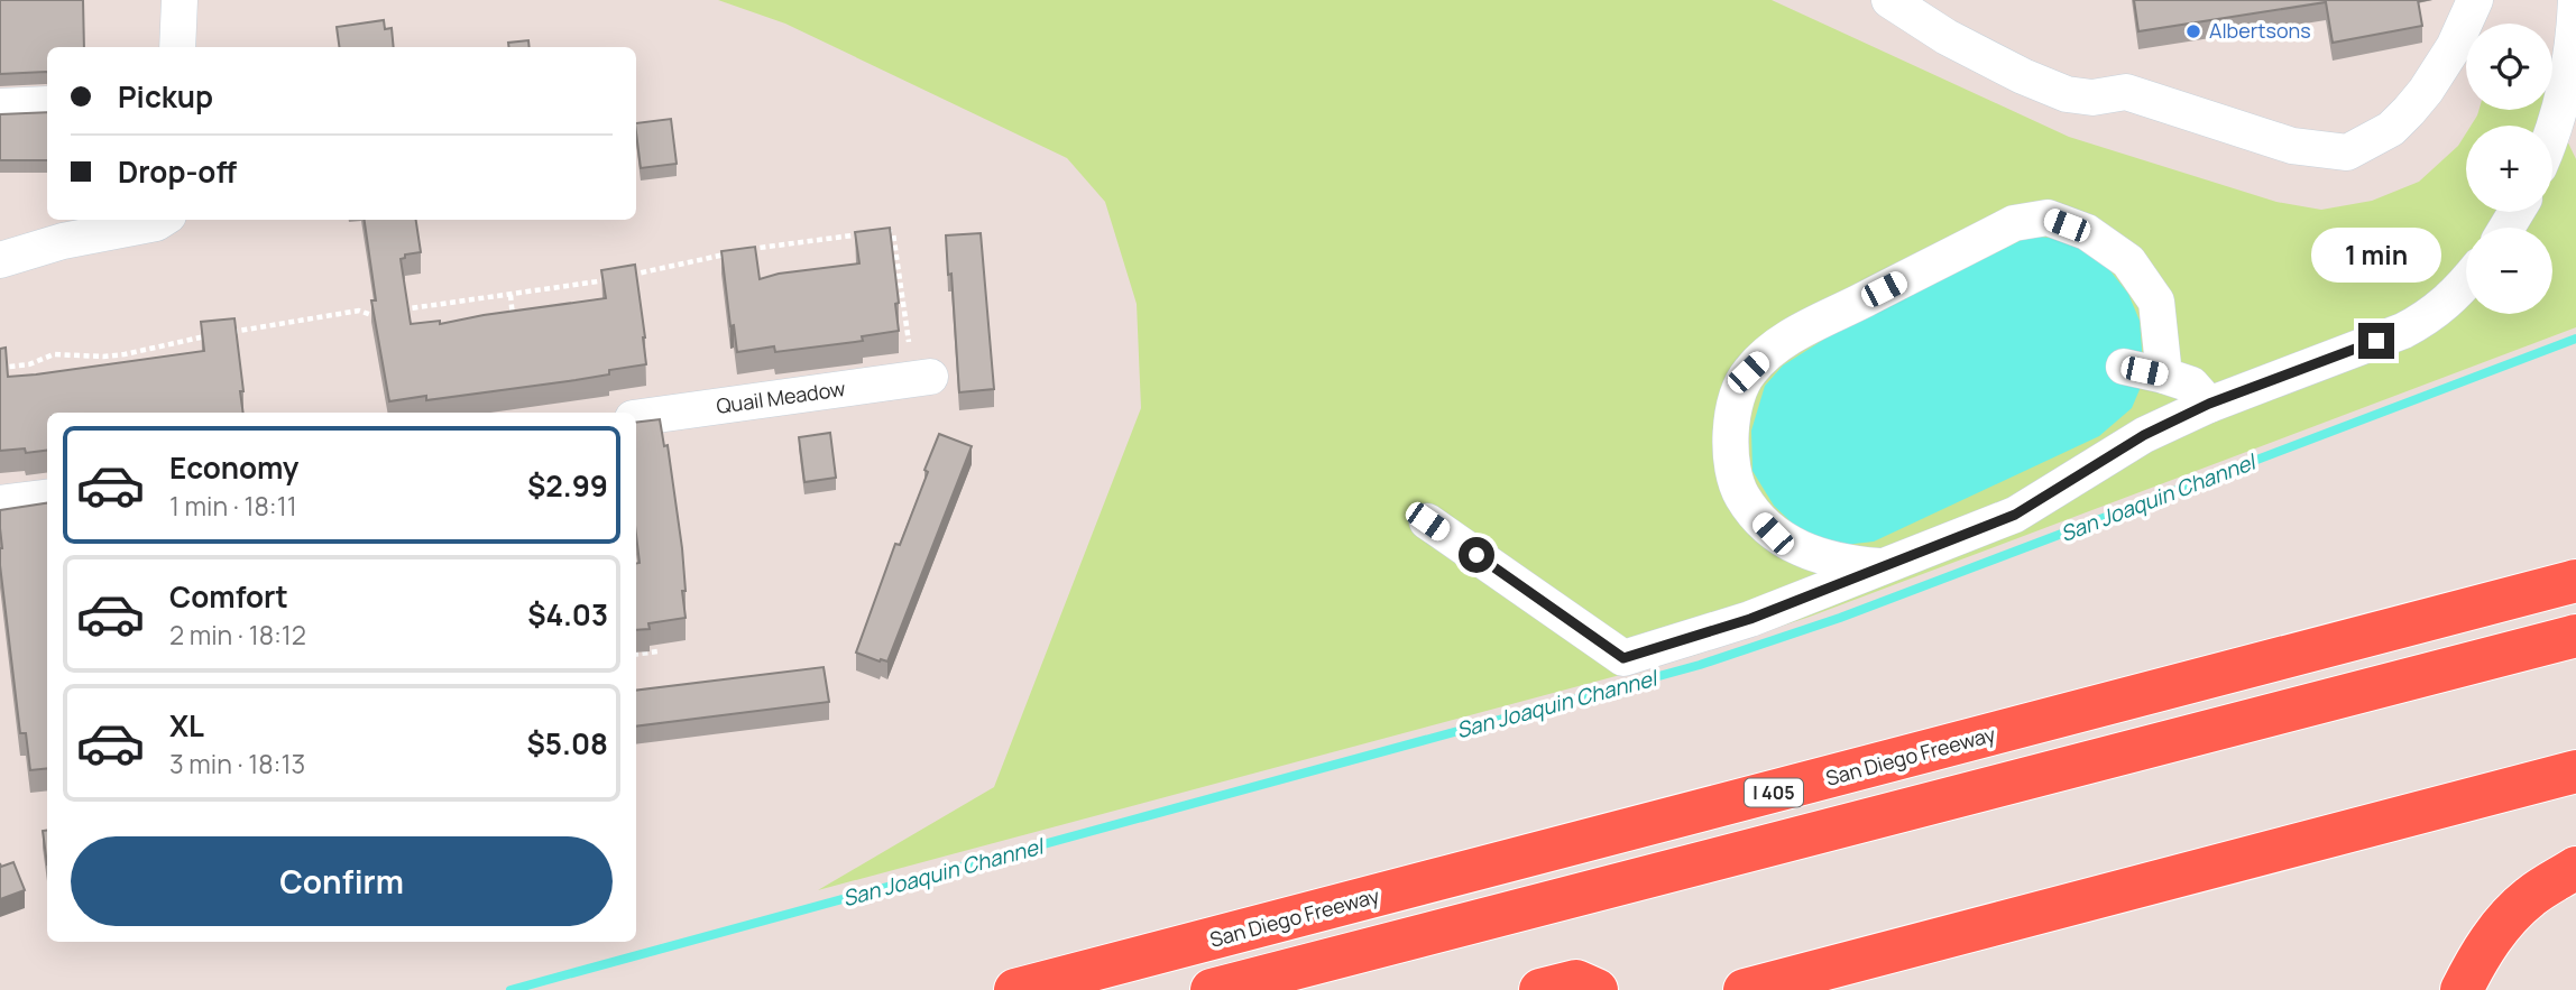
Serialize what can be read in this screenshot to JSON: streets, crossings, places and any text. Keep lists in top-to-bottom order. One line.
{"streets":{"highway":["San Diego Freeway","I 405"],"street":["Quail Meadow"]},"water":["San Joaquin Channel"],"places":["Albertsons"],"page":{"map_buttons":["+","−"],"banner":["Pickup","Drop-off"],"bubble":"1 min","list":[{"name":"Economy","note":"1 min · 18:11","value":"$2.99"},{"name":"Comfort","note":"2 min · 18:12","value":"$4.03"},{"name":"XL","note":"3 min · 18:13","value":"$5.08"}],"buttons":"Confirm"}}
